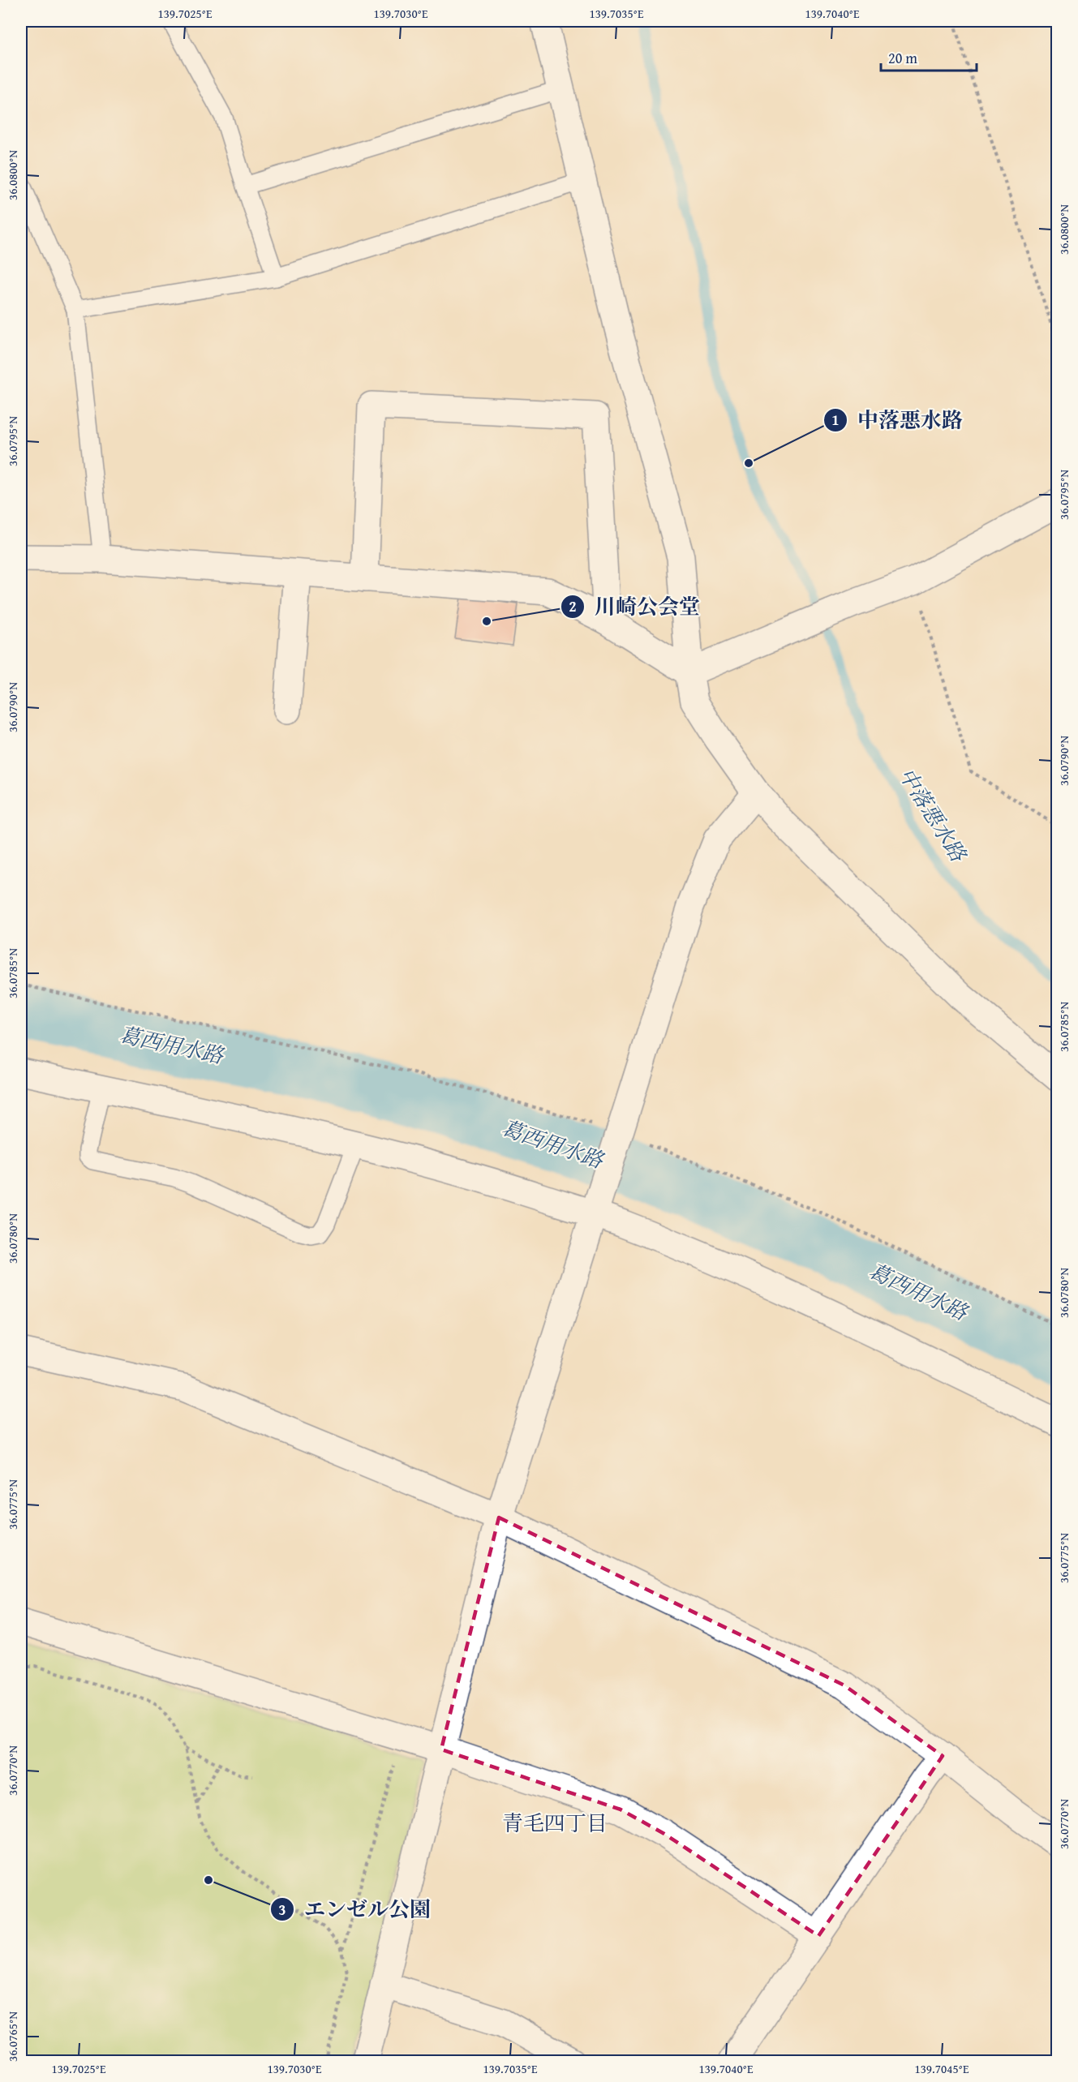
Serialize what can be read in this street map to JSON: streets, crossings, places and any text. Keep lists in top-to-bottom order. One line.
{"districts":["青毛四丁目"],"water":["中落悪水路","葛西用水路"],"places":["中落悪水路","川崎公会堂","エンゼル公園"],"scale_bar":"20 m","coordinates":["139.7025°E","139.7030°E","139.7035°E","139.7040°E","36.0800°N","36.0795°N","36.0790°N","36.0785°N","36.0780°N","36.0775°N","36.0770°N","36.0765°N","139.7045°E"]}
